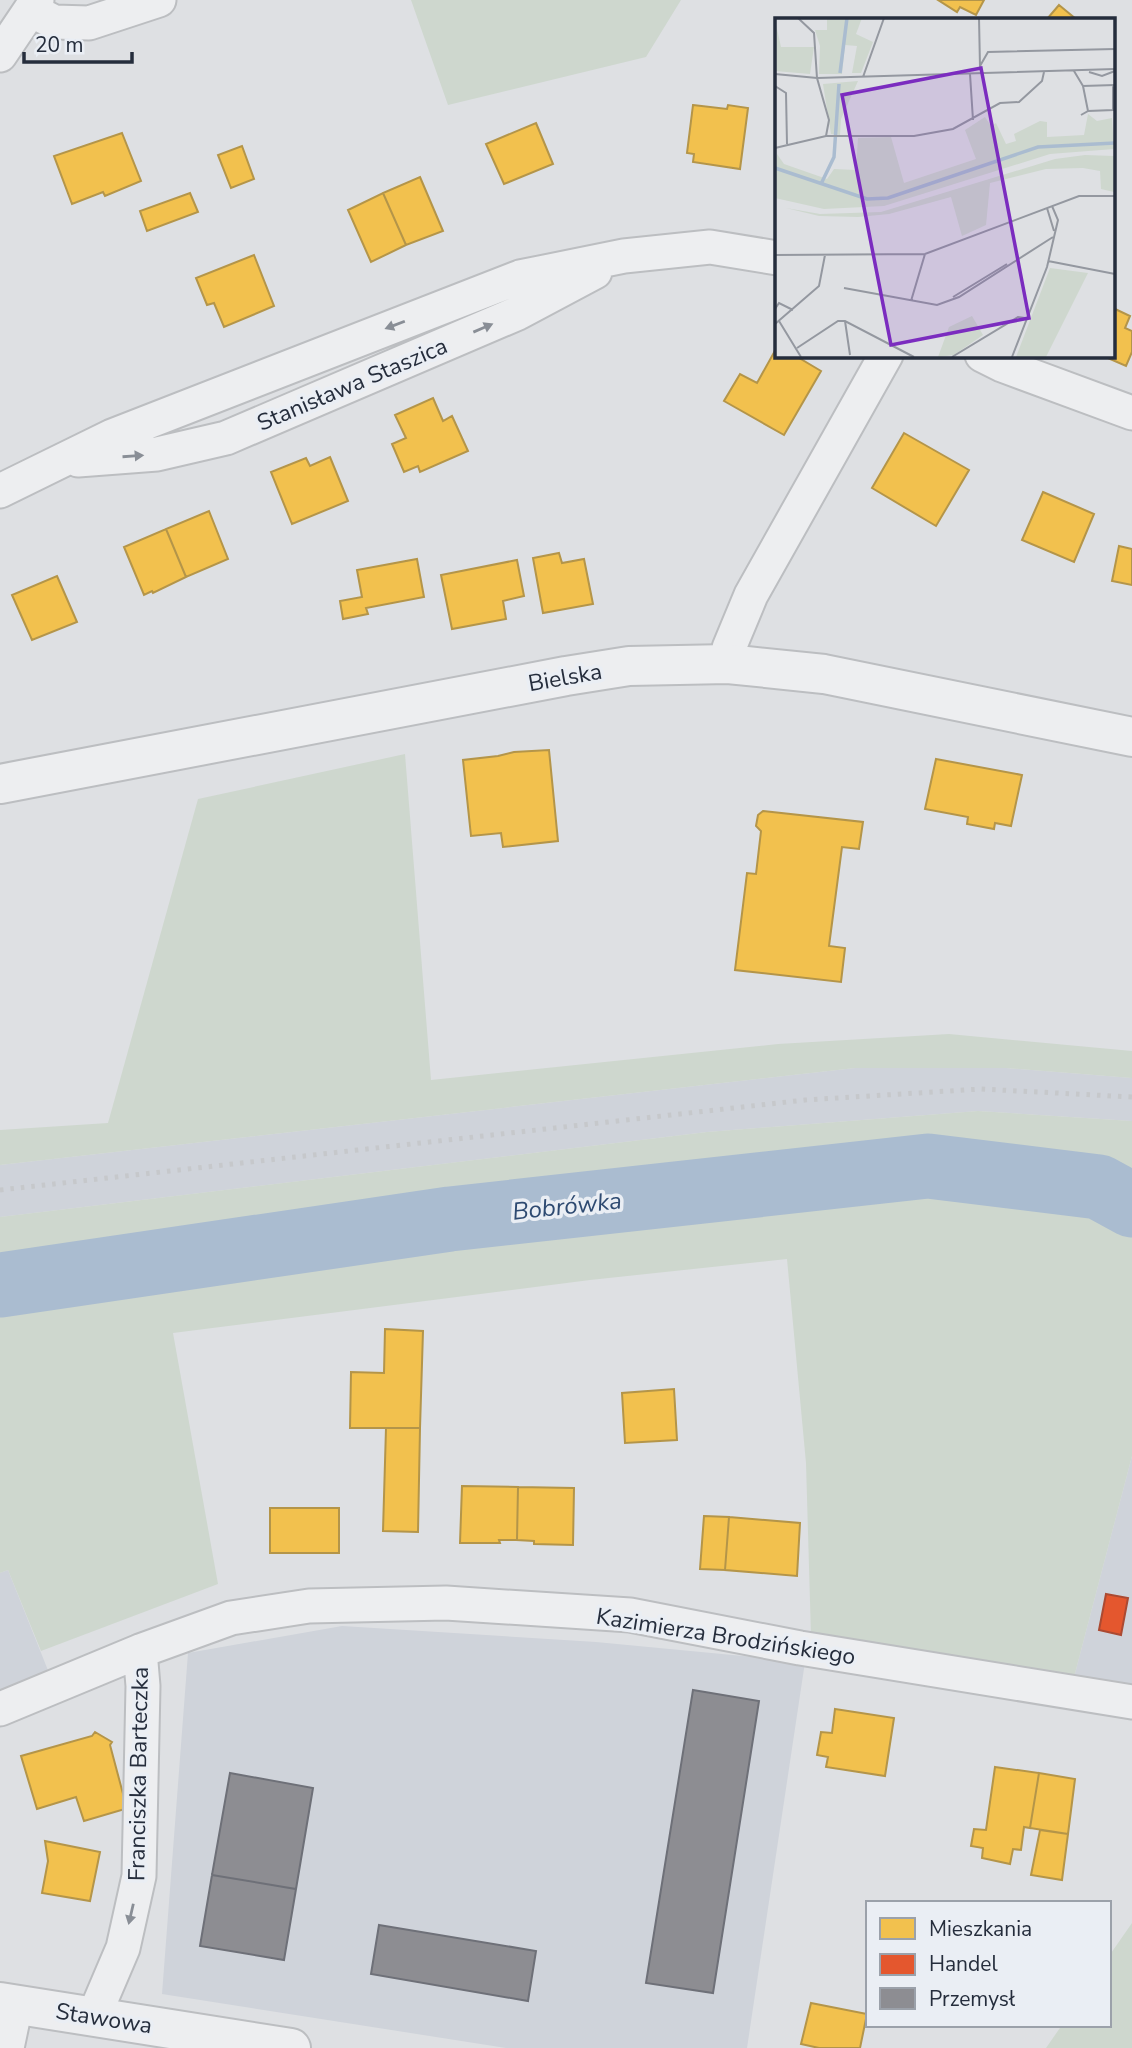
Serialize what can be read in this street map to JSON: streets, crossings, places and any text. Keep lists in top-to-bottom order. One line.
{"streets":{"street":["Stanisława Staszica","Bielska","Kazimierza Brodzińskiego","Franciszka Barteczka","Stawowa"]},"crossings":[["Kazimierza Brodzińskiego","Franciszka Barteczka"],["Franciszka Barteczka","Stawowa"]],"one_way":["Franciszka Barteczka"],"water":["Bobrówka"],"legend":["Mieszkania","Handel","Przemysł"],"scale_bar":"20 m"}
